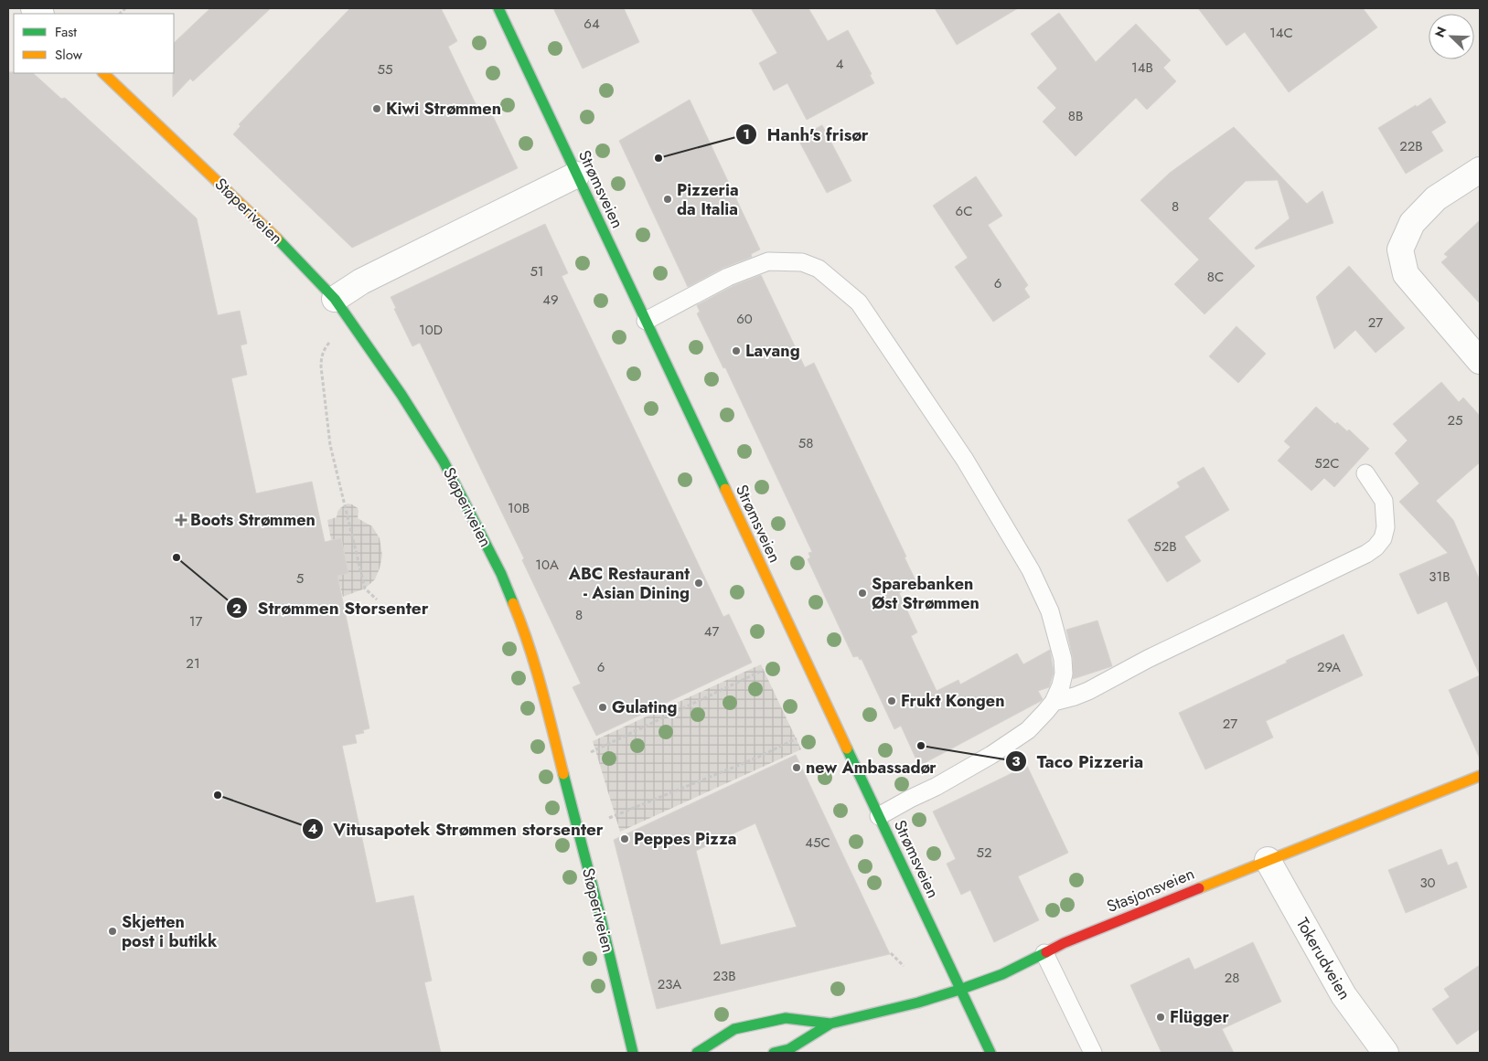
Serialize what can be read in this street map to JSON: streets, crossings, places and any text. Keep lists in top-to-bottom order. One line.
{"streets":{"main road":["Strømsveien","Støperiveien","Stasjonsveien"],"street":["Tokerudveien"]},"crossings":[["Strømsveien","Stasjonsveien"],["Stasjonsveien","Tokerudveien"]],"places":{"other":["Kiwi Strømmen","Hanh's frisør","Pizzeria da Italia","Lavang","Strømmen Storsenter","ABC Restaurant - Asian Dining","Sparebanken Øst Strømmen","Frukt Kongen","Gulating","Taco Pizzeria","new Ambassadør","Vitusapotek Strømmen storsenter","Peppes Pizza","Skjetten post i butikk","Flügger"],"health":["Boots Strømmen"]},"house_numbers":["64","14C","4","14B","55","8B","22B","8","6C","51","8C","6","49","60","27","10D","25","58","52C","10B","52B","10A","31B","5","8","17","47","21","6","29A","27","45C","52","30","23B","28","23A"],"legend":["Fast","Slow"],"north":"top left"}
